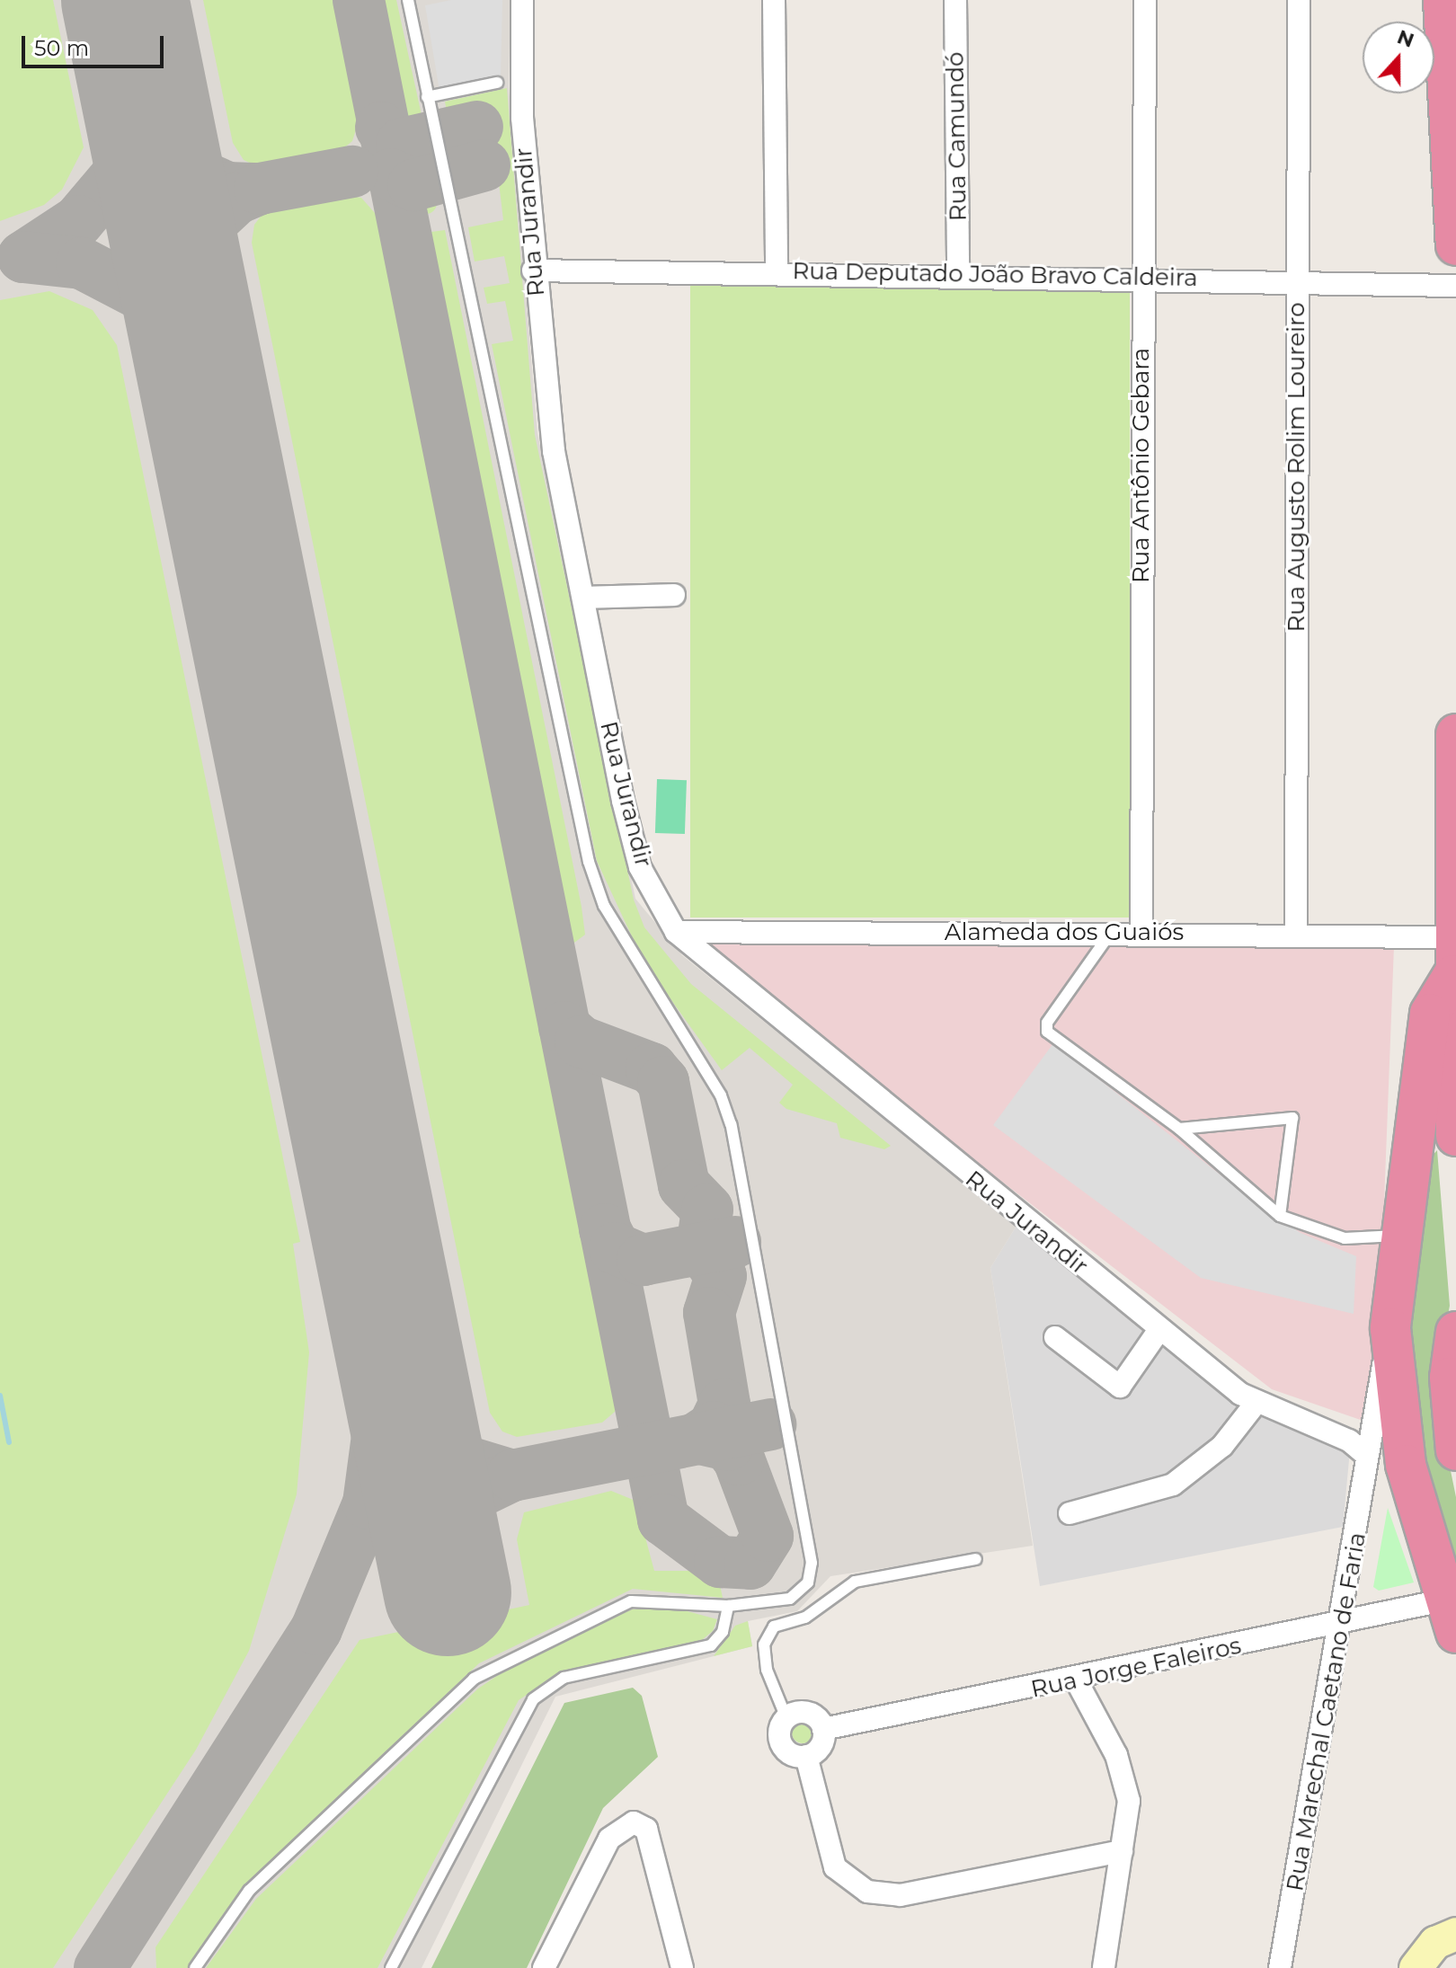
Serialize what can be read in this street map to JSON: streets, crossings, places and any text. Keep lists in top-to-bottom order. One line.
{"streets":{"street":["Rua Camundó","Rua Jurandir","Rua Deputado João Bravo Caldeira","Rua Antônio Gebara","Rua Augusto Rolim Loureiro","Alameda dos Guaiós","Rua Jorge Faleiros","Rua Marechal Caetano de Faria"]},"crossings":[["Rua Camundó","Rua Deputado João Bravo Caldeira"],["Rua Jurandir","Rua Deputado João Bravo Caldeira"],["Rua Jurandir","Alameda dos Guaiós"],["Rua Jurandir","Rua Marechal Caetano de Faria"],["Rua Deputado João Bravo Caldeira","Rua Antônio Gebara"],["Rua Deputado João Bravo Caldeira","Rua Augusto Rolim Loureiro"],["Rua Antônio Gebara","Alameda dos Guaiós"],["Rua Augusto Rolim Loureiro","Alameda dos Guaiós"],["Rua Jorge Faleiros","Rua Marechal Caetano de Faria"]],"scale_bar":"50 m","north":"top"}
